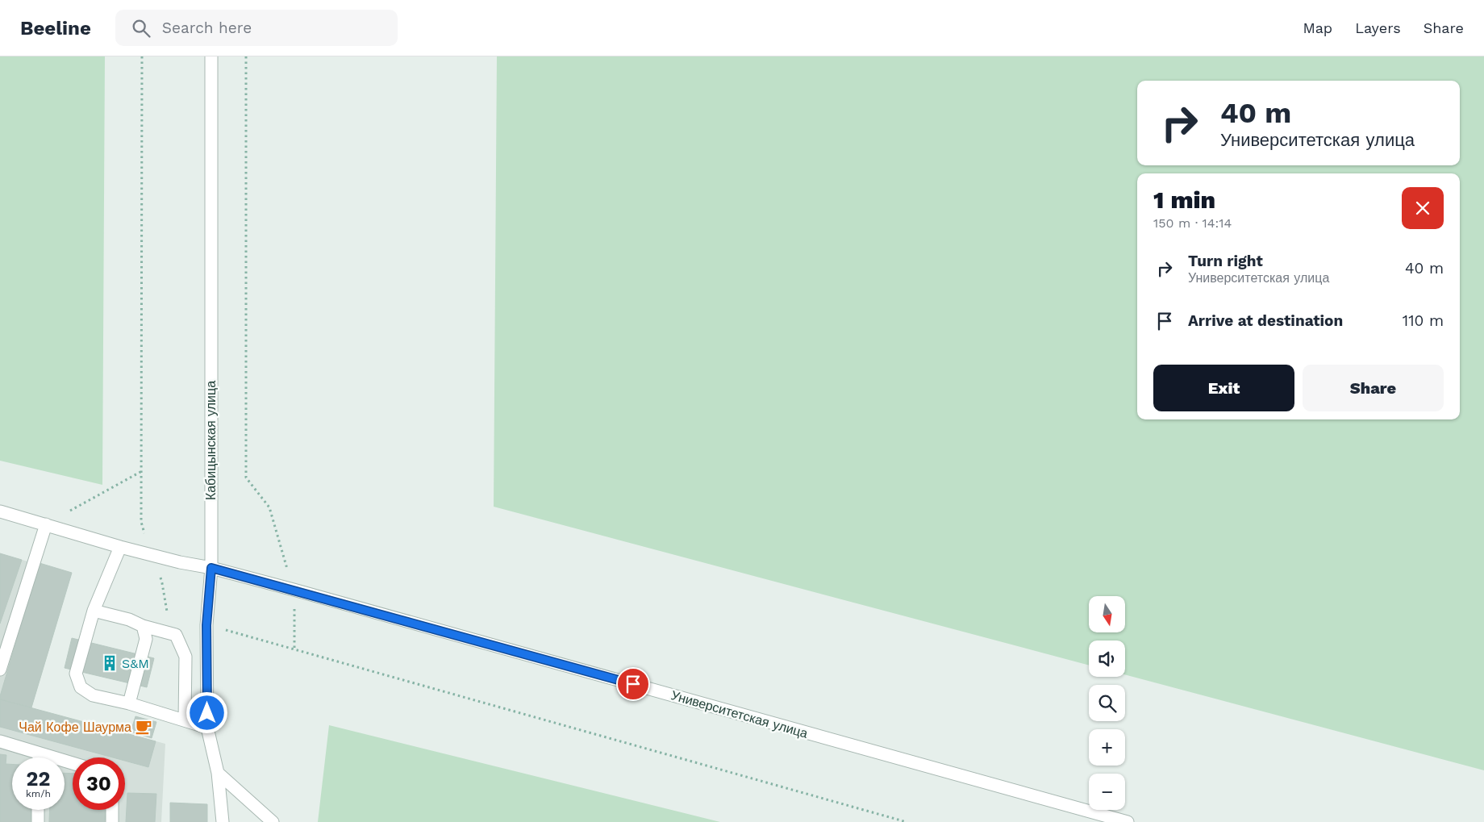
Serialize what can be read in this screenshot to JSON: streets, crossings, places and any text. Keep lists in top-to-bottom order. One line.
{"streets":{"street":["Кабицынская улица","Университетская улица"]},"crossings":[["Кабицынская улица","Университетская улица"]],"places":{"building":["S&M"],"cafe":["Чай Кофе Шаурма"]},"north":"bottom","page":{"header":"Beeline","search":"Search here","nav":["Map","Layers","Share"],"turn":["40 m","Университетская улица"],"heading":["1 min","150 m · 14:14"],"list":[{"name":"Turn right","note":"Университетская улица","value":"40 m"},{"name":"Arrive at destination","value":"110 m"}],"buttons":["Exit","Share"],"map_buttons":["+","−"],"speed":"22 km/h","limit":"30"}}
